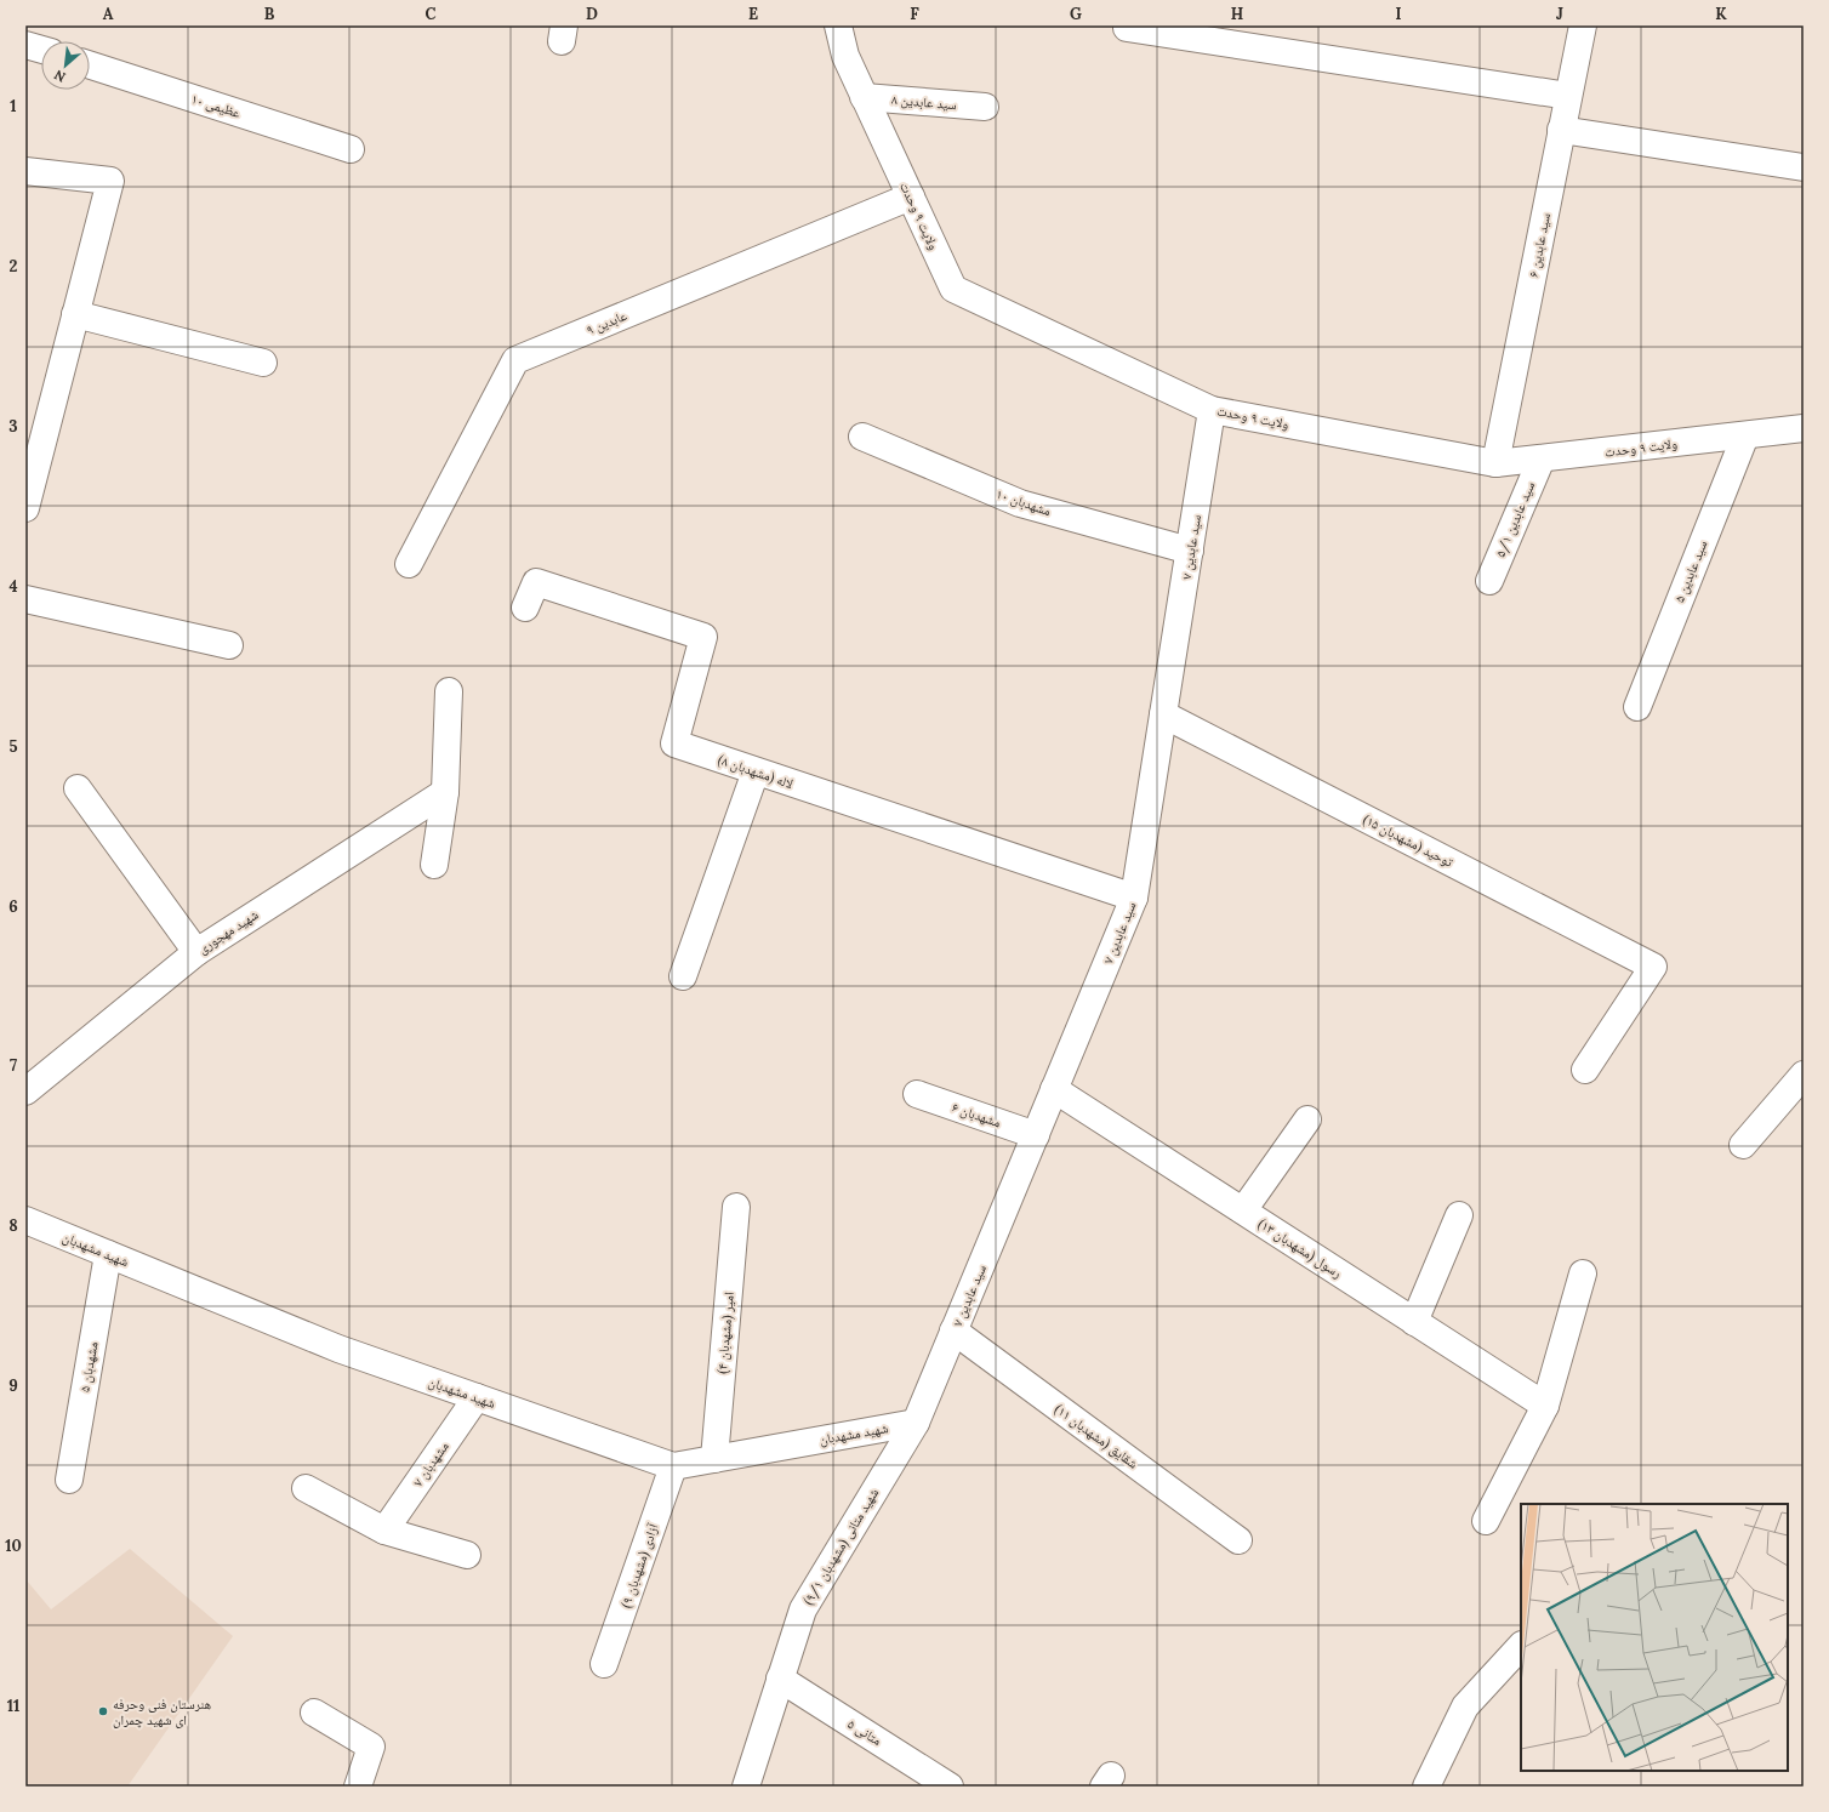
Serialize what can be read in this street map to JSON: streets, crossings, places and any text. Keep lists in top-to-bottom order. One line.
{"streets":{"street":["سید عابدین ۸","عظیمی ۱۰","ولایت ۹ وحدت","سید عابدین ۶","عابدین ۹","مشهدبان ۱۰","سید عابدین ۵/۱","سید عابدین ۷","سید عابدین ۵","لاله (مشهدبان ۸)","توحید (مشهدبان ۱۵)","شهید مهجوری","مشهدبان ۶","رسول (مشهدبان ۱۳)","شهید مشهدبان","امیر (مشهدبان ۴)","مشهدبان ۵","شقایق (مشهدبان ۱۱)","مشهدبان ۷","شهید متانی (مشهدبان ۹/۱)","آزادی (مشهدبان ۹)","متانی ۵"]},"crossings":[["سید عابدین ۸","ولایت ۹ وحدت"],["ولایت ۹ وحدت","سید عابدین ۶"],["ولایت ۹ وحدت","عابدین ۹"],["ولایت ۹ وحدت","سید عابدین ۵/۱"],["ولایت ۹ وحدت","سید عابدین ۷"],["ولایت ۹ وحدت","سید عابدین ۵"],["مشهدبان ۱۰","سید عابدین ۷"],["سید عابدین ۷","لاله (مشهدبان ۸)"],["سید عابدین ۷","توحید (مشهدبان ۱۵)"],["سید عابدین ۷","مشهدبان ۶"],["سید عابدین ۷","رسول (مشهدبان ۱۳)"],["سید عابدین ۷","شهید مشهدبان"],["سید عابدین ۷","شقایق (مشهدبان ۱۱)"],["سید عابدین ۷","شهید متانی (مشهدبان ۹/۱)"],["شهید مشهدبان","امیر (مشهدبان ۴)"],["شهید مشهدبان","مشهدبان ۵"],["شهید مشهدبان","مشهدبان ۷"],["شهید مشهدبان","شهید متانی (مشهدبان ۹/۱)"],["شهید مشهدبان","آزادی (مشهدبان ۹)"],["شهید متانی (مشهدبان ۹/۱)","متانی ۵"]],"places":["هنرستان فنی وحرفه ای شهید چمران"],"north":"bottom left","grid":{"columns":["A","B","C","D","E","F","G","H","I","J","K"],"rows":["1","2","3","4","5","6","7","8","9","10","11"]}}
